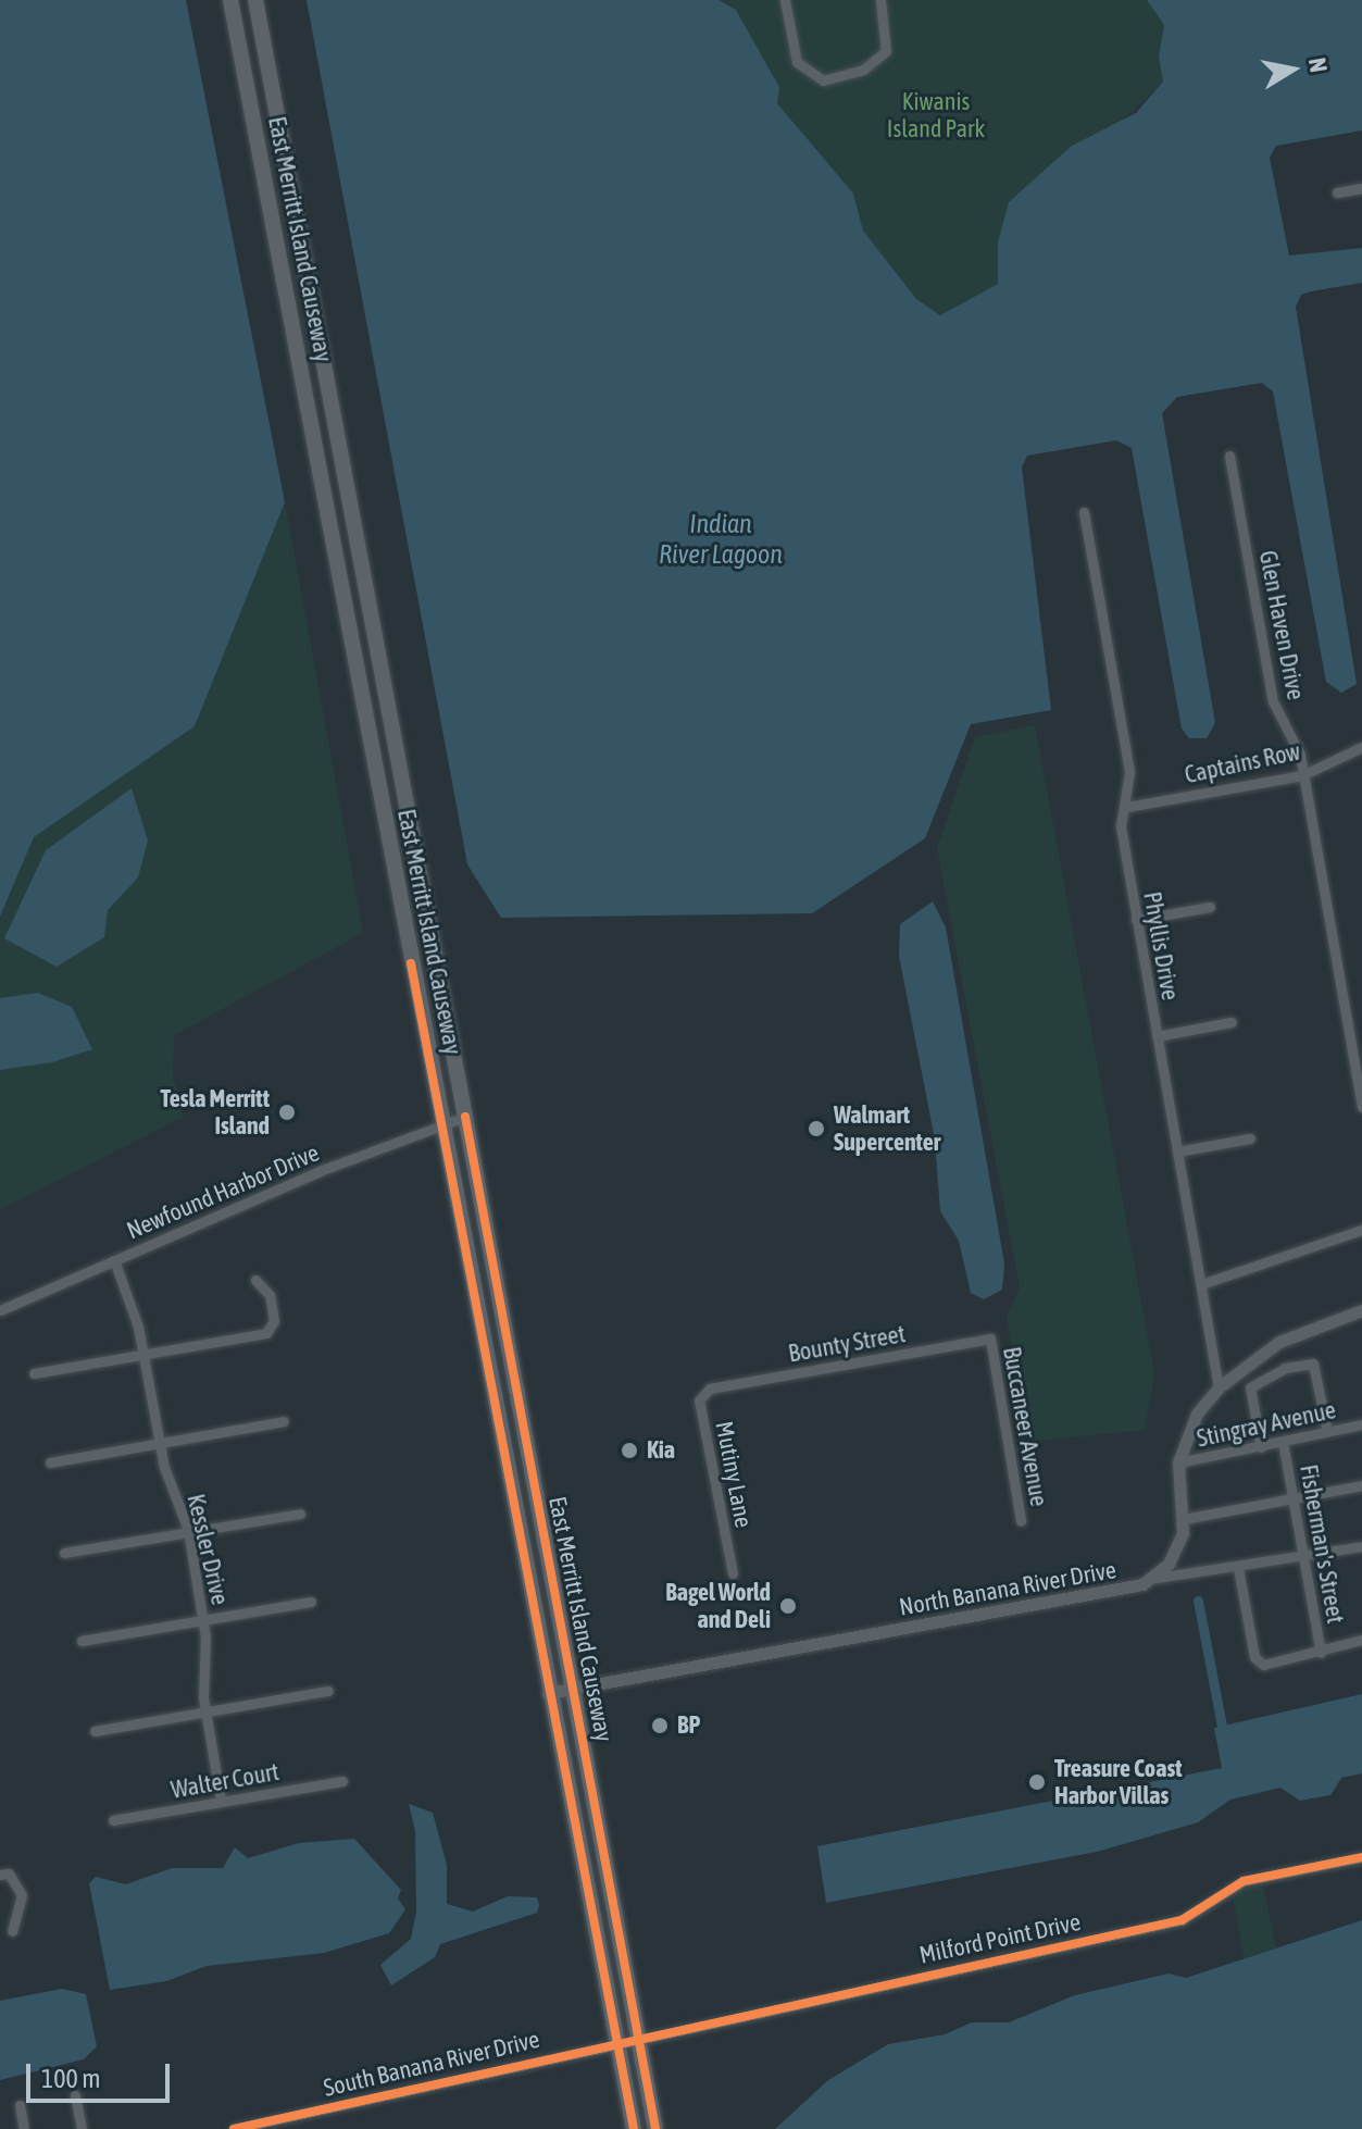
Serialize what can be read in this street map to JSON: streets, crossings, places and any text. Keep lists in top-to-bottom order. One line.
{"streets":{"main road":["East Merritt Island Causeway"],"street":["Glen Haven Drive","Captains Row","Phyllis Drive","Newfound Harbor Drive","Bounty Street","Stingray Avenue","Buccaneer Avenue","Mutiny Lane","Fisherman's Street","Kessler Drive","North Banana River Drive","Walter Court","Milford Point Drive","South Banana River Drive"]},"crossings":[["East Merritt Island Causeway","Newfound Harbor Drive"],["East Merritt Island Causeway","North Banana River Drive"],["East Merritt Island Causeway","Milford Point Drive"],["East Merritt Island Causeway","South Banana River Drive"],["Glen Haven Drive","Captains Row"],["Captains Row","Phyllis Drive"],["Newfound Harbor Drive","Kessler Drive"],["Bounty Street","Buccaneer Avenue"],["Bounty Street","Mutiny Lane"],["Stingray Avenue","Fisherman's Street"],["Kessler Drive","Walter Court"],["Milford Point Drive","South Banana River Drive"]],"water":["Indian River Lagoon"],"parks":["Kiwanis Island Park"],"places":["Tesla Merritt Island","Walmart Supercenter","Kia","Bagel World and Deli","BP","Treasure Coast Harbor Villas"],"scale_bar":"100 m","north":"right"}
